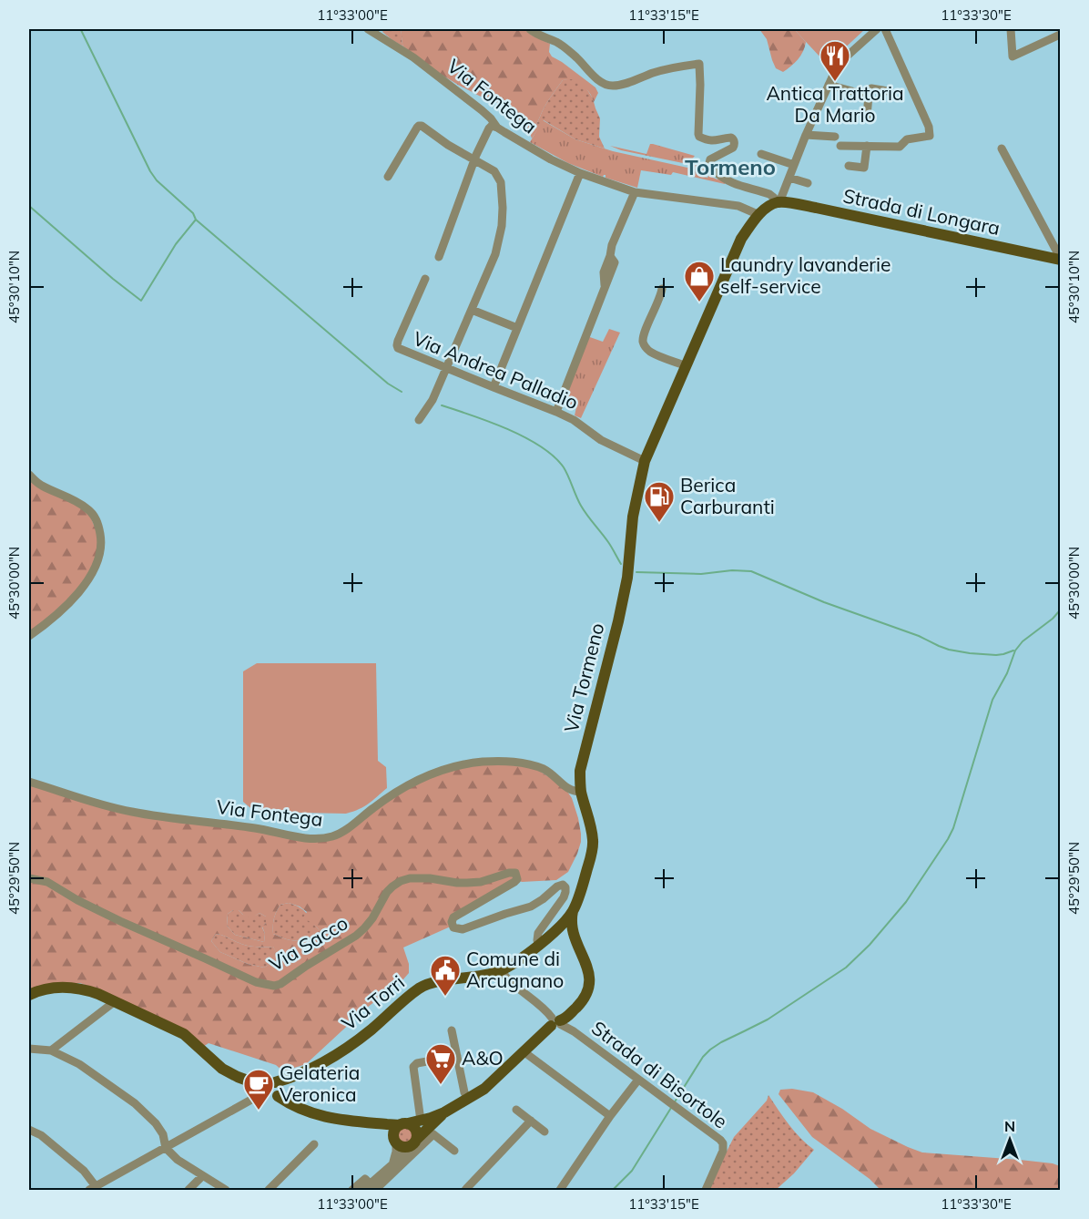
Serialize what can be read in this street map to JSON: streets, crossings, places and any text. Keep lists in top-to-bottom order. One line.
{"streets":{"main road":["Strada di Longara","Via Tormeno","Via Torri"],"street":["Via Fontega","Via Andrea Palladio","Via Sacco","Strada di Bisortole"]},"crossings":[["Via Fontega","Via Tormeno"],["Strada di Longara","Via Tormeno"],["Via Andrea Palladio","Via Tormeno"],["Via Tormeno","Via Sacco"],["Via Tormeno","Via Torri"],["Via Tormeno","Strada di Bisortole"],["Via Torri","Strada di Bisortole"]],"districts":["Tormeno"],"places":{"restaurant":["Antica Trattoria Da Mario"],"shop":["Laundry lavanderie self-service"],"fuel station":["Berica Carburanti"],"public building":["Comune di Arcugnano"],"supermarket":["A&O"],"cafe":["Gelateria Veronica"]},"north":"top","coordinates":["11°33'00\"E","11°33'15\"E","11°33'30\"E","45°30'10\"N","45°30'00\"N","45°29'50\"N"]}
